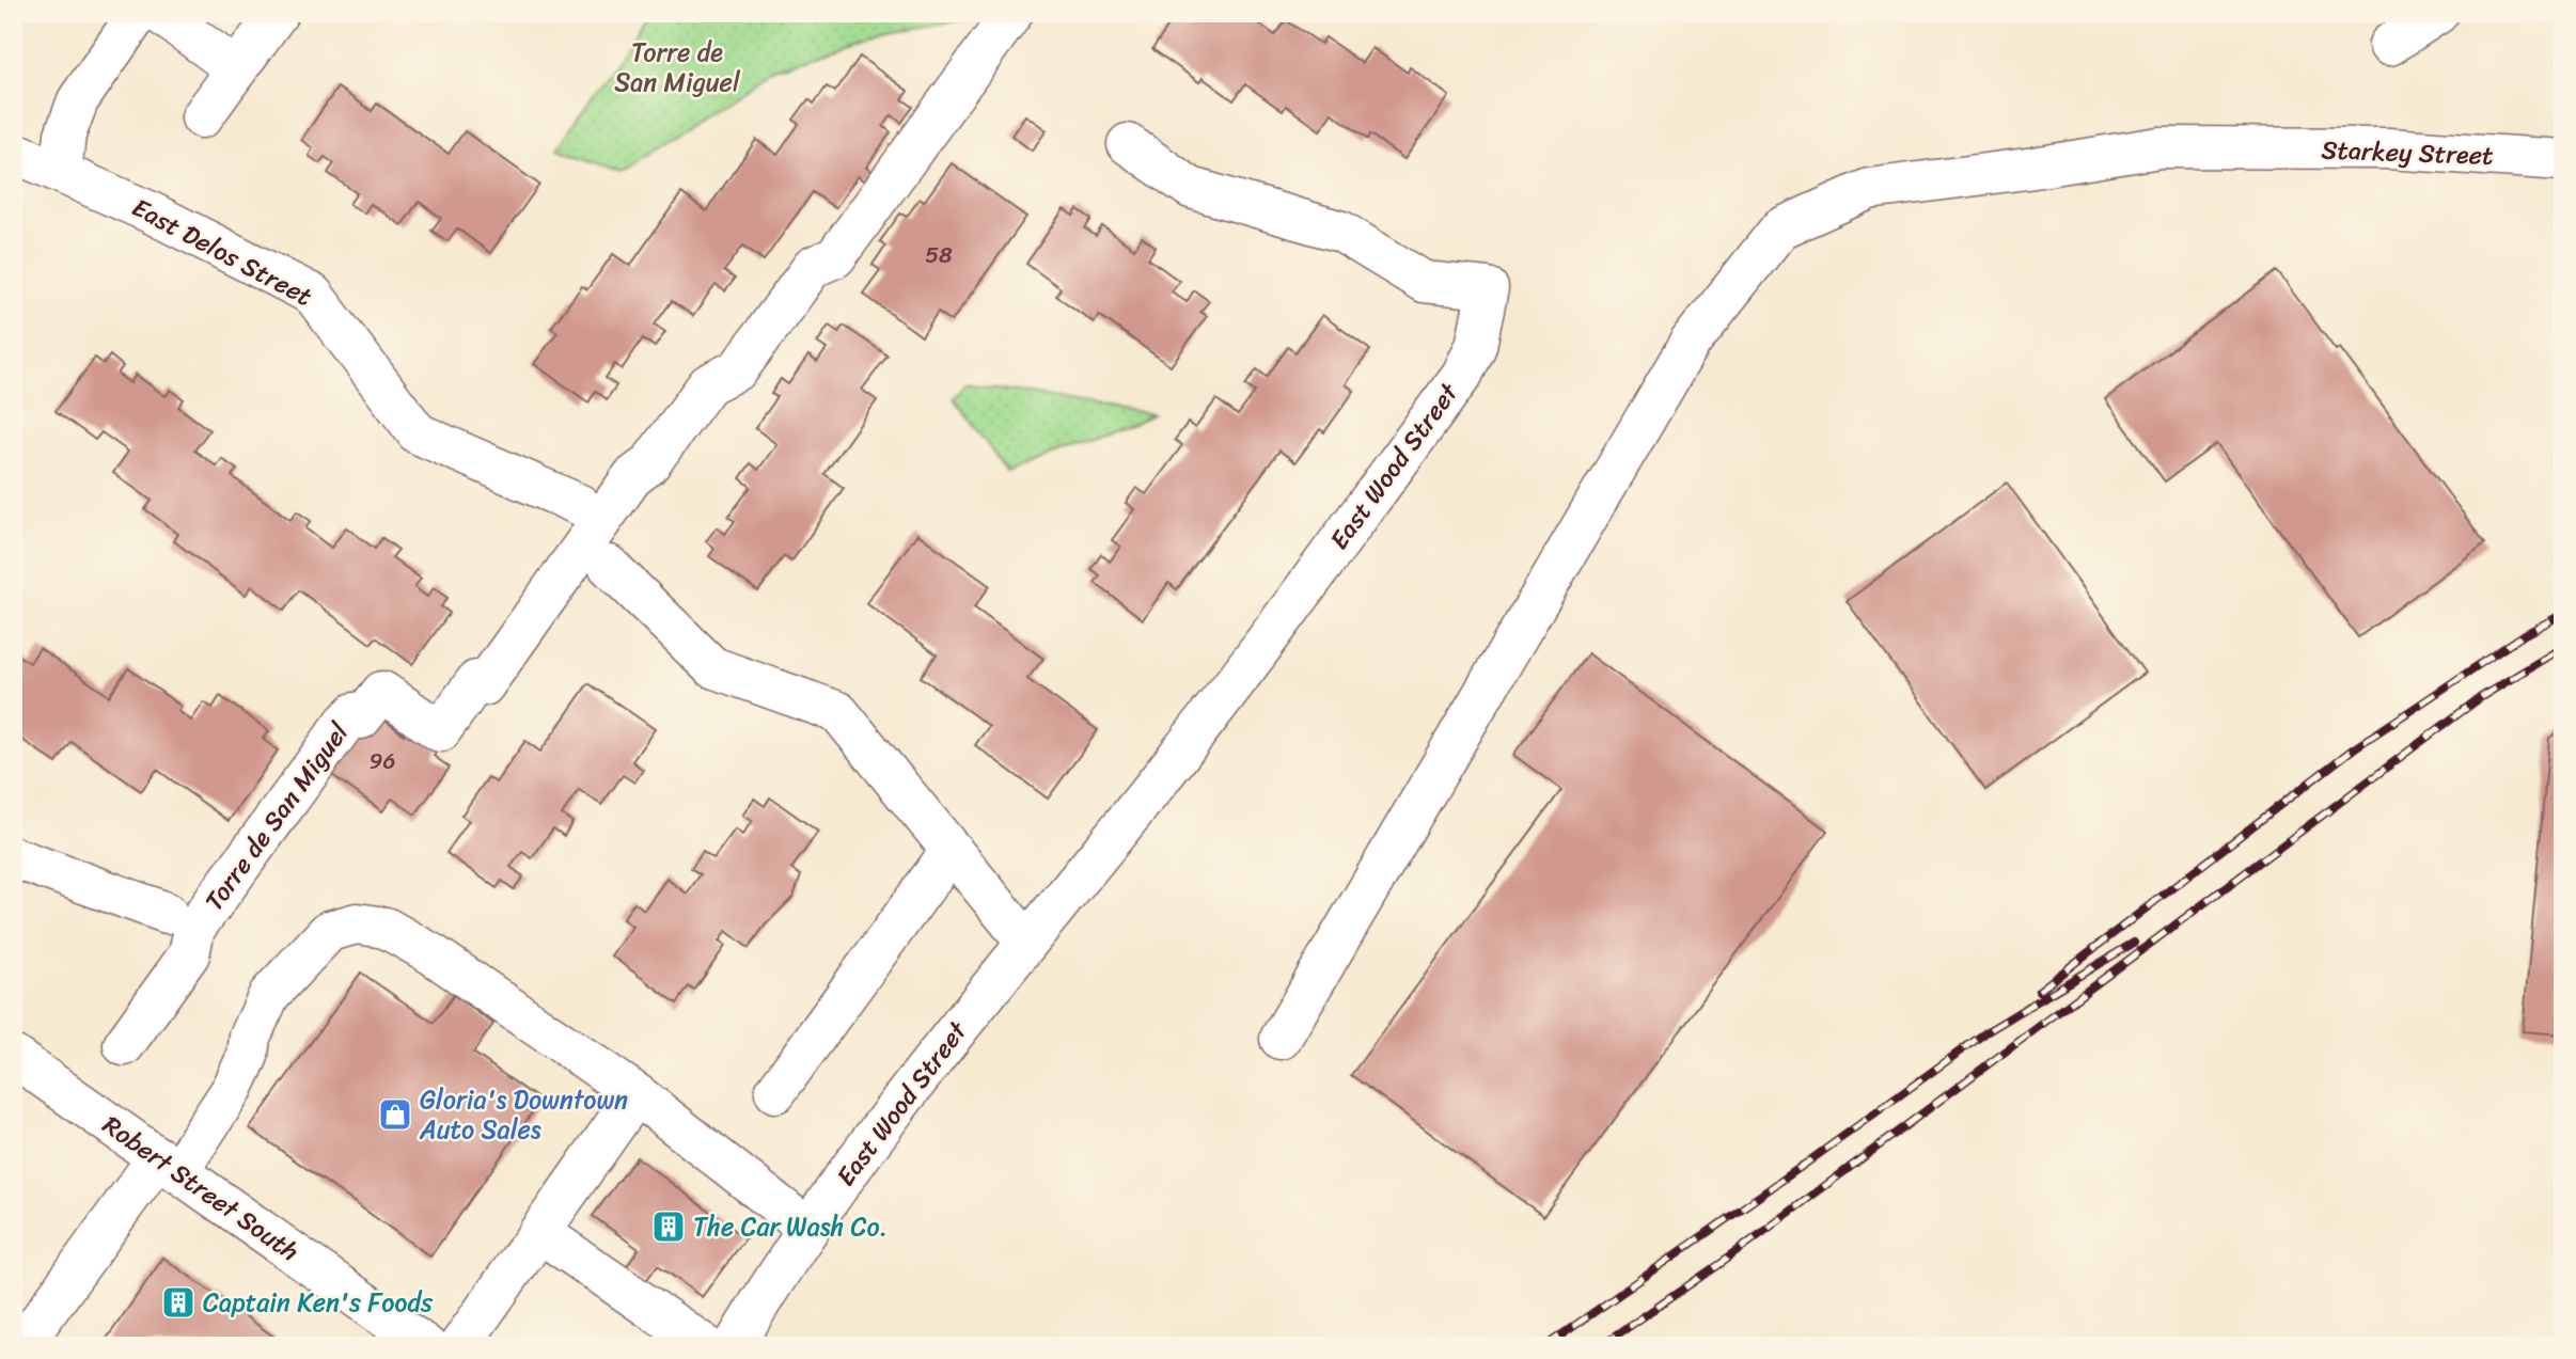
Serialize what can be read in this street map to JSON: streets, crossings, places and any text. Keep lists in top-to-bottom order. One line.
{"streets":{"street":["Starkey Street","East Delos Street","East Wood Street","Torre de San Miguel","Robert Street South"]},"parks":["Torre de San Miguel"],"places":{"shop":["Gloria's Downtown Auto Sales"],"building":["The Car Wash Co.","Captain Ken's Foods"]},"house_numbers":["58","96"]}
